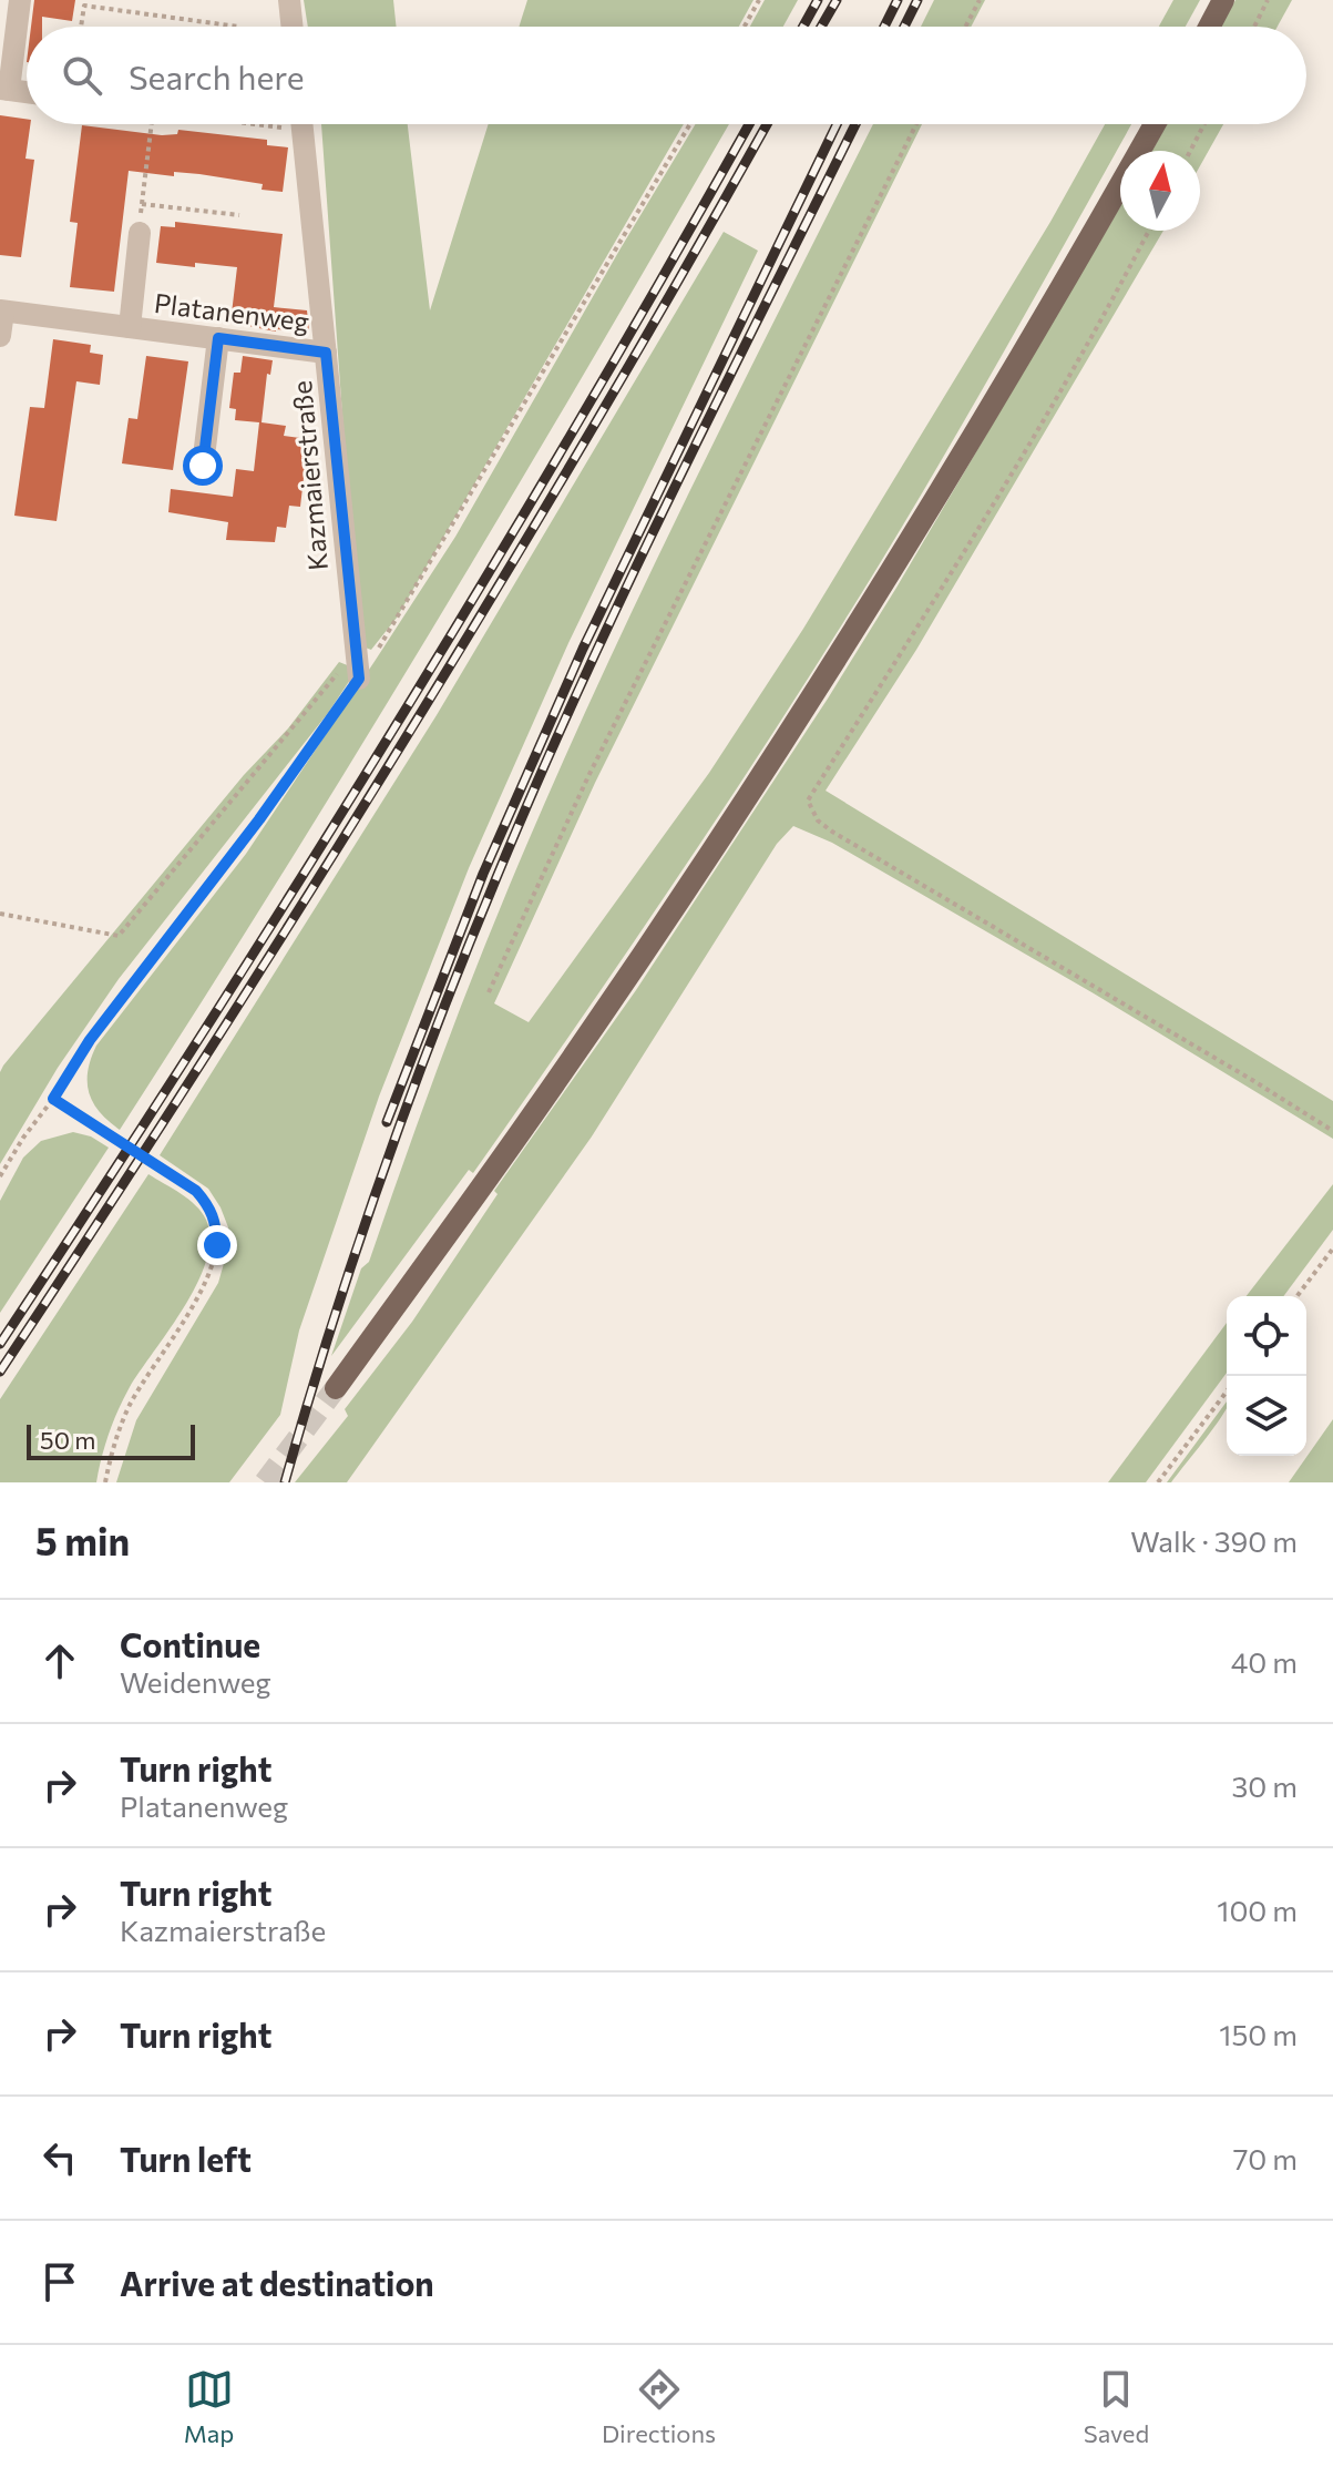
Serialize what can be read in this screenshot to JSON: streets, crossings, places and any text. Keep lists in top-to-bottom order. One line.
{"streets":{"street":["Platanenweg","Kazmaierstraße"]},"crossings":[["Platanenweg","Kazmaierstraße"]],"scale_bar":"50 m","north":"top","page":{"search":"Search here","scale":"50 m","heading":["5 min","Walk · 390 m"],"list":[["Continue","Weidenweg","40 m"],["Turn right","Platanenweg","30 m"],["Turn right","Kazmaierstraße","100 m"],["Turn right","150 m"],["Turn left","70 m"],"Arrive at destination"],"nav":["Map","Directions","Saved"]}}
